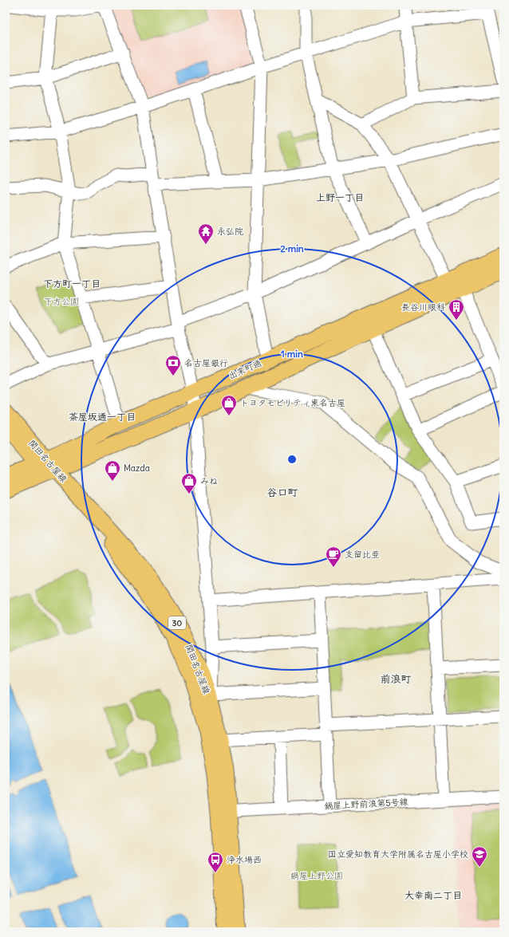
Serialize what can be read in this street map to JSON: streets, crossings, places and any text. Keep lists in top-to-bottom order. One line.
{"streets":{"main road":["出来町通","関田名古屋線","30"],"street":["鍋屋上野前浪第5号線"]},"crossings":[["出来町通","関田名古屋線"],["関田名古屋線","鍋屋上野前浪第5号線"]],"districts":["上野一丁目","下方町一丁目","茶屋坂通一丁目","谷口町","前浪町","大幸南二丁目"],"parks":["下方公園","鍋屋上野公園"],"places":{"temple":["永弘院"],"building":["長谷川眼科"],"bank":["名古屋銀行"],"shop":["トヨタモビリティ東名古屋","Mazda","みね"],"cafe":["支留比亜"],"school or university":["国立愛知教育大学附属名古屋小学校"],"bus stop":["浄水場西"]},"rings":["2 min","1 min"]}
